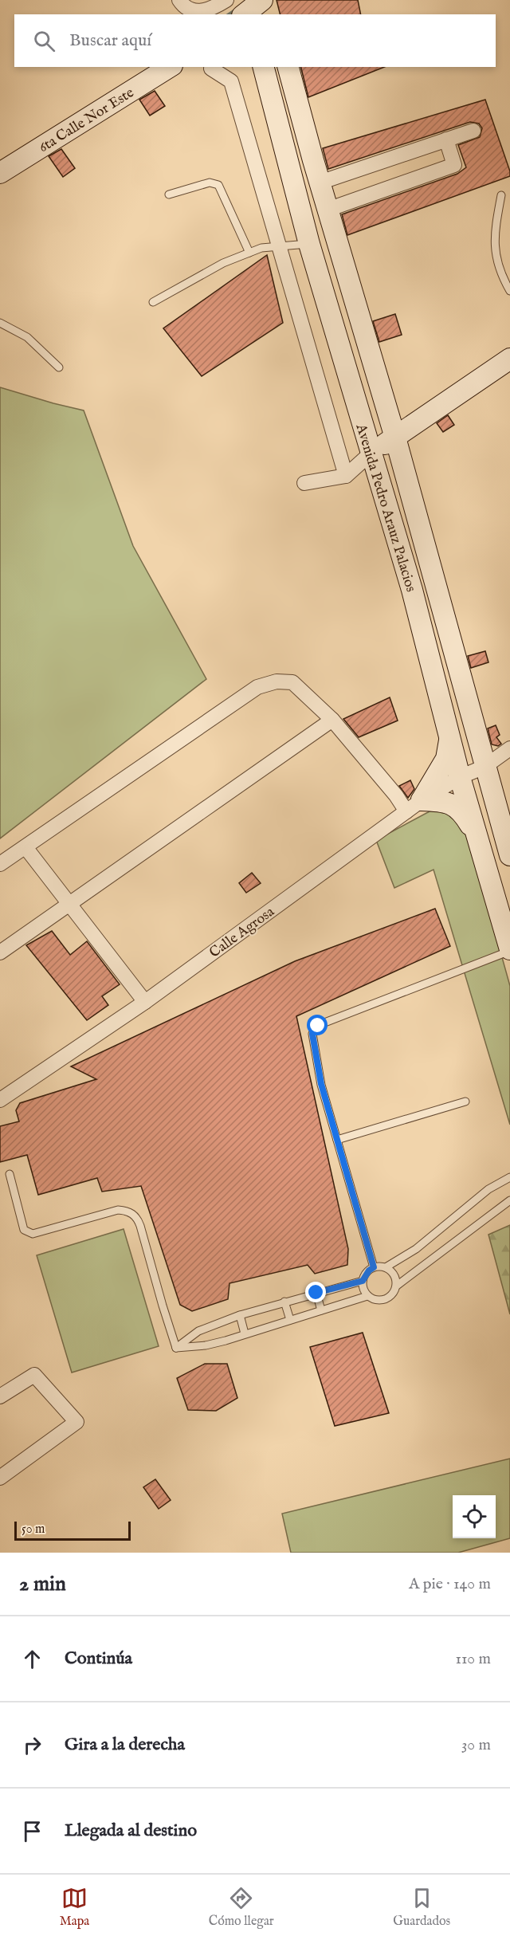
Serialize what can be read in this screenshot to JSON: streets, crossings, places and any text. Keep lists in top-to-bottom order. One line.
{"streets":{"street":["6ta Calle Nor Este","Avenida Pedro Arauz Palacios","Calle Agrosa"]},"crossings":[["Avenida Pedro Arauz Palacios","Calle Agrosa"]],"scale_bar":"50 m","page":{"search":"Buscar aquí","scale":"50 m","heading":["2 min","A pie · 140 m"],"list":[["Continúa","110 m"],["Gira a la derecha","30 m"],"Llegada al destino"],"nav":["Mapa","Cómo llegar","Guardados"]}}
